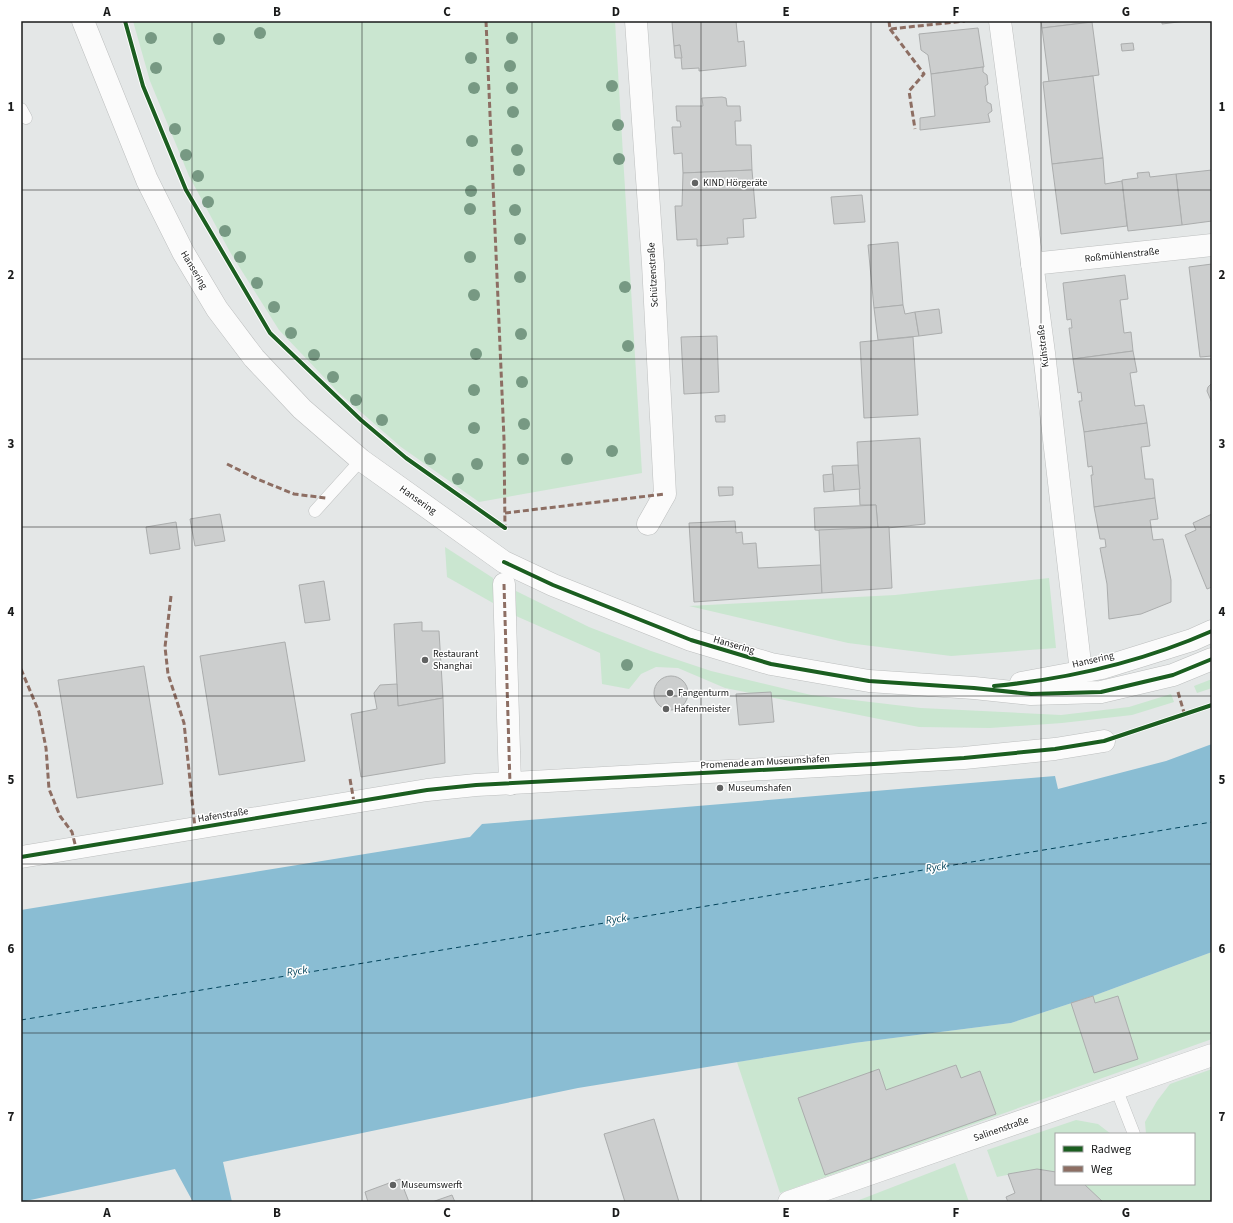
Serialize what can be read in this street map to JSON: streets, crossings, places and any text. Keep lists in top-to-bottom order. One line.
{"streets":{"street":["Roßmühlenstraße","Hansering","Schützenstraße","Kuhstraße","Promenade am Museumshafen","Hafenstraße","Salinenstraße"]},"crossings":[["Roßmühlenstraße","Kuhstraße"],["Hansering","Kuhstraße"],["Promenade am Museumshafen","Hafenstraße"]],"water":["Ryck"],"places":["KIND Hörgeräte","Restaurant Shanghai","Fangenturm","Hafenmeister","Museumshafen","Museumswerft"],"legend":["Radweg","Weg"],"grid":{"columns":["A","B","C","D","E","F","G"],"rows":["1","2","3","4","5","6","7"]}}
